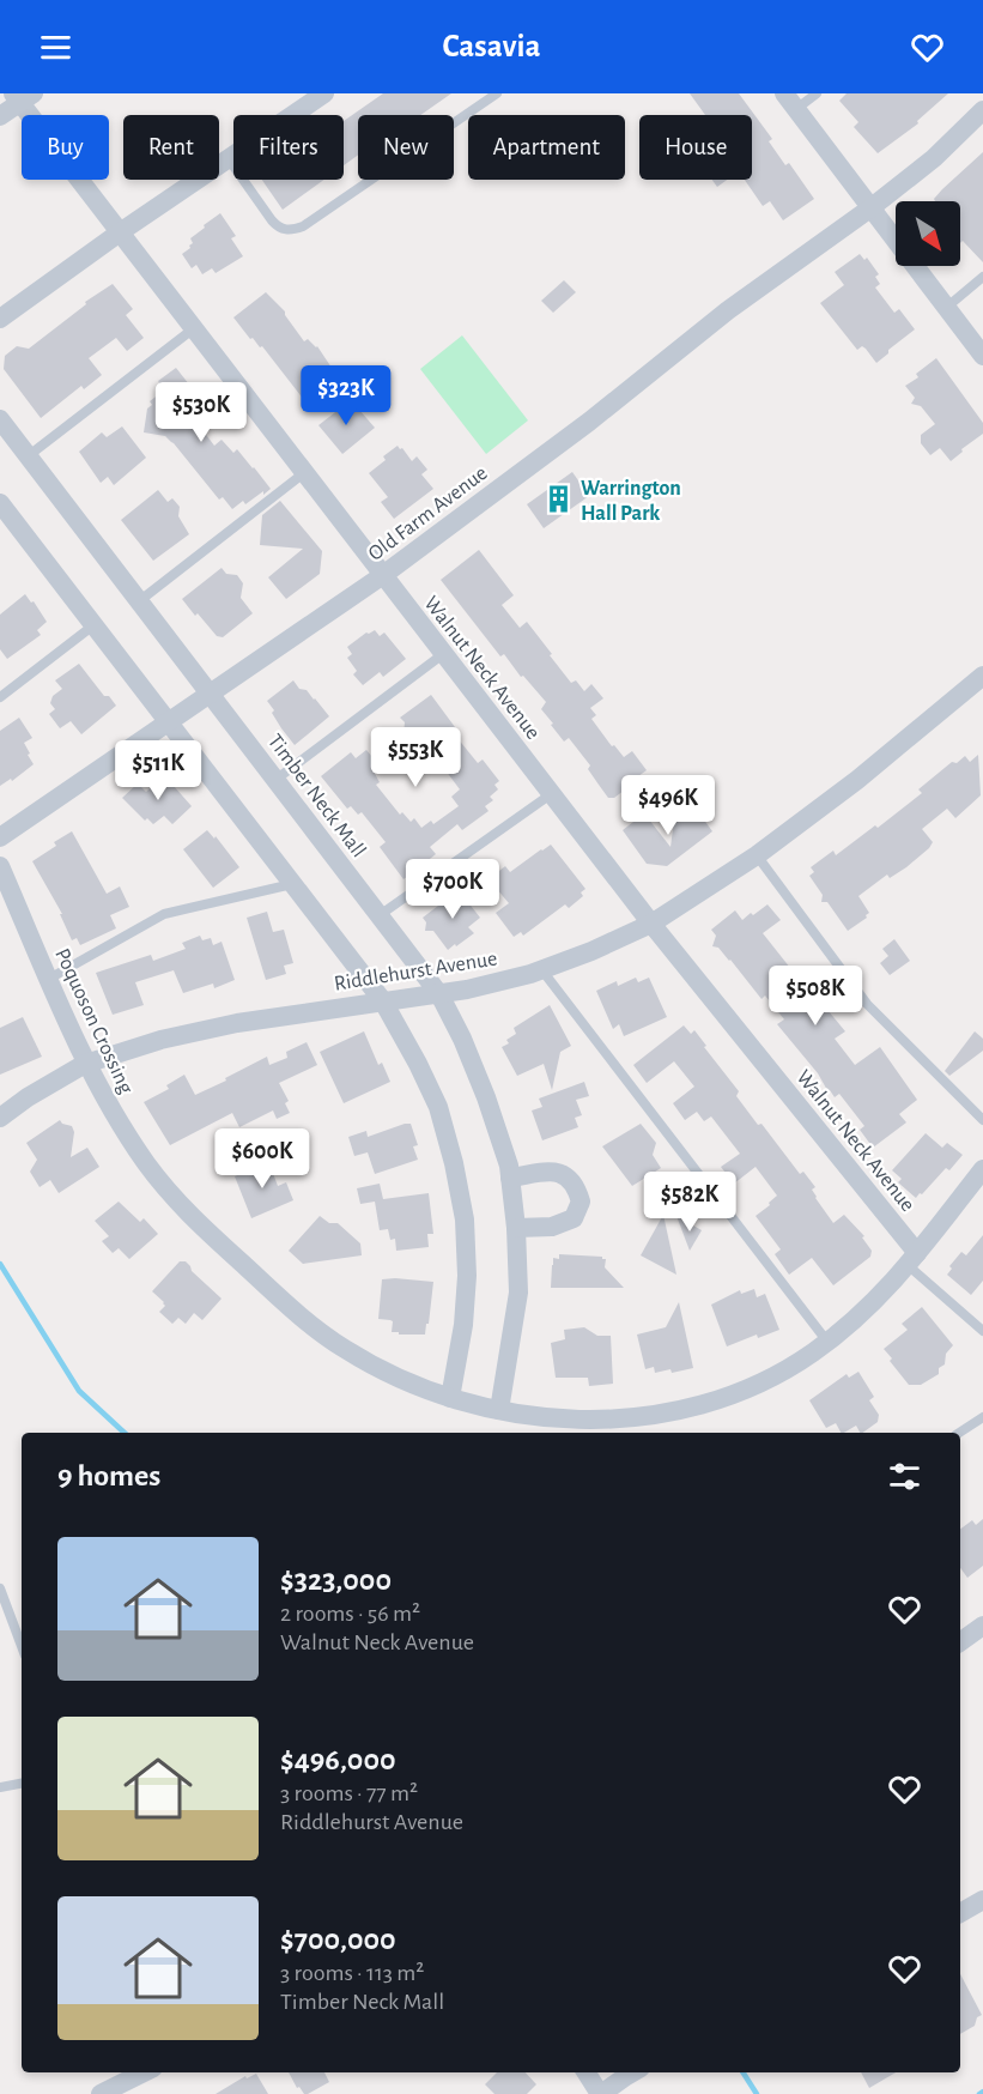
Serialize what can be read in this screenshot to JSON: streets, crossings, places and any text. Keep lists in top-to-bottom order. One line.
{"streets":{"street":["Old Farm Avenue","Walnut Neck Avenue","Timber Neck Mall","Riddlehurst Avenue","Poquoson Crossing"]},"crossings":[["Old Farm Avenue","Walnut Neck Avenue"],["Old Farm Avenue","Timber Neck Mall"],["Walnut Neck Avenue","Riddlehurst Avenue"],["Walnut Neck Avenue","Poquoson Crossing"],["Timber Neck Mall","Riddlehurst Avenue"],["Timber Neck Mall","Poquoson Crossing"],["Riddlehurst Avenue","Poquoson Crossing"]],"places":{"building":["Warrington Hall Park"]},"north":"bottom right","page":{"header":"Casavia","chip":["Buy","Rent","Filters","New","Apartment","House"],"price":["$323K","$530K","$553K","$511K","$496K","$700K","$508K","$600K","$582K"],"heading":"9 homes","list":[{"name":"$323,000","note":"2 rooms · 56 m² · Walnut Neck Avenue"},{"name":"$496,000","note":"3 rooms · 77 m² · Riddlehurst Avenue"},{"name":"$700,000","note":"3 rooms · 113 m² · Timber Neck Mall"}]}}
